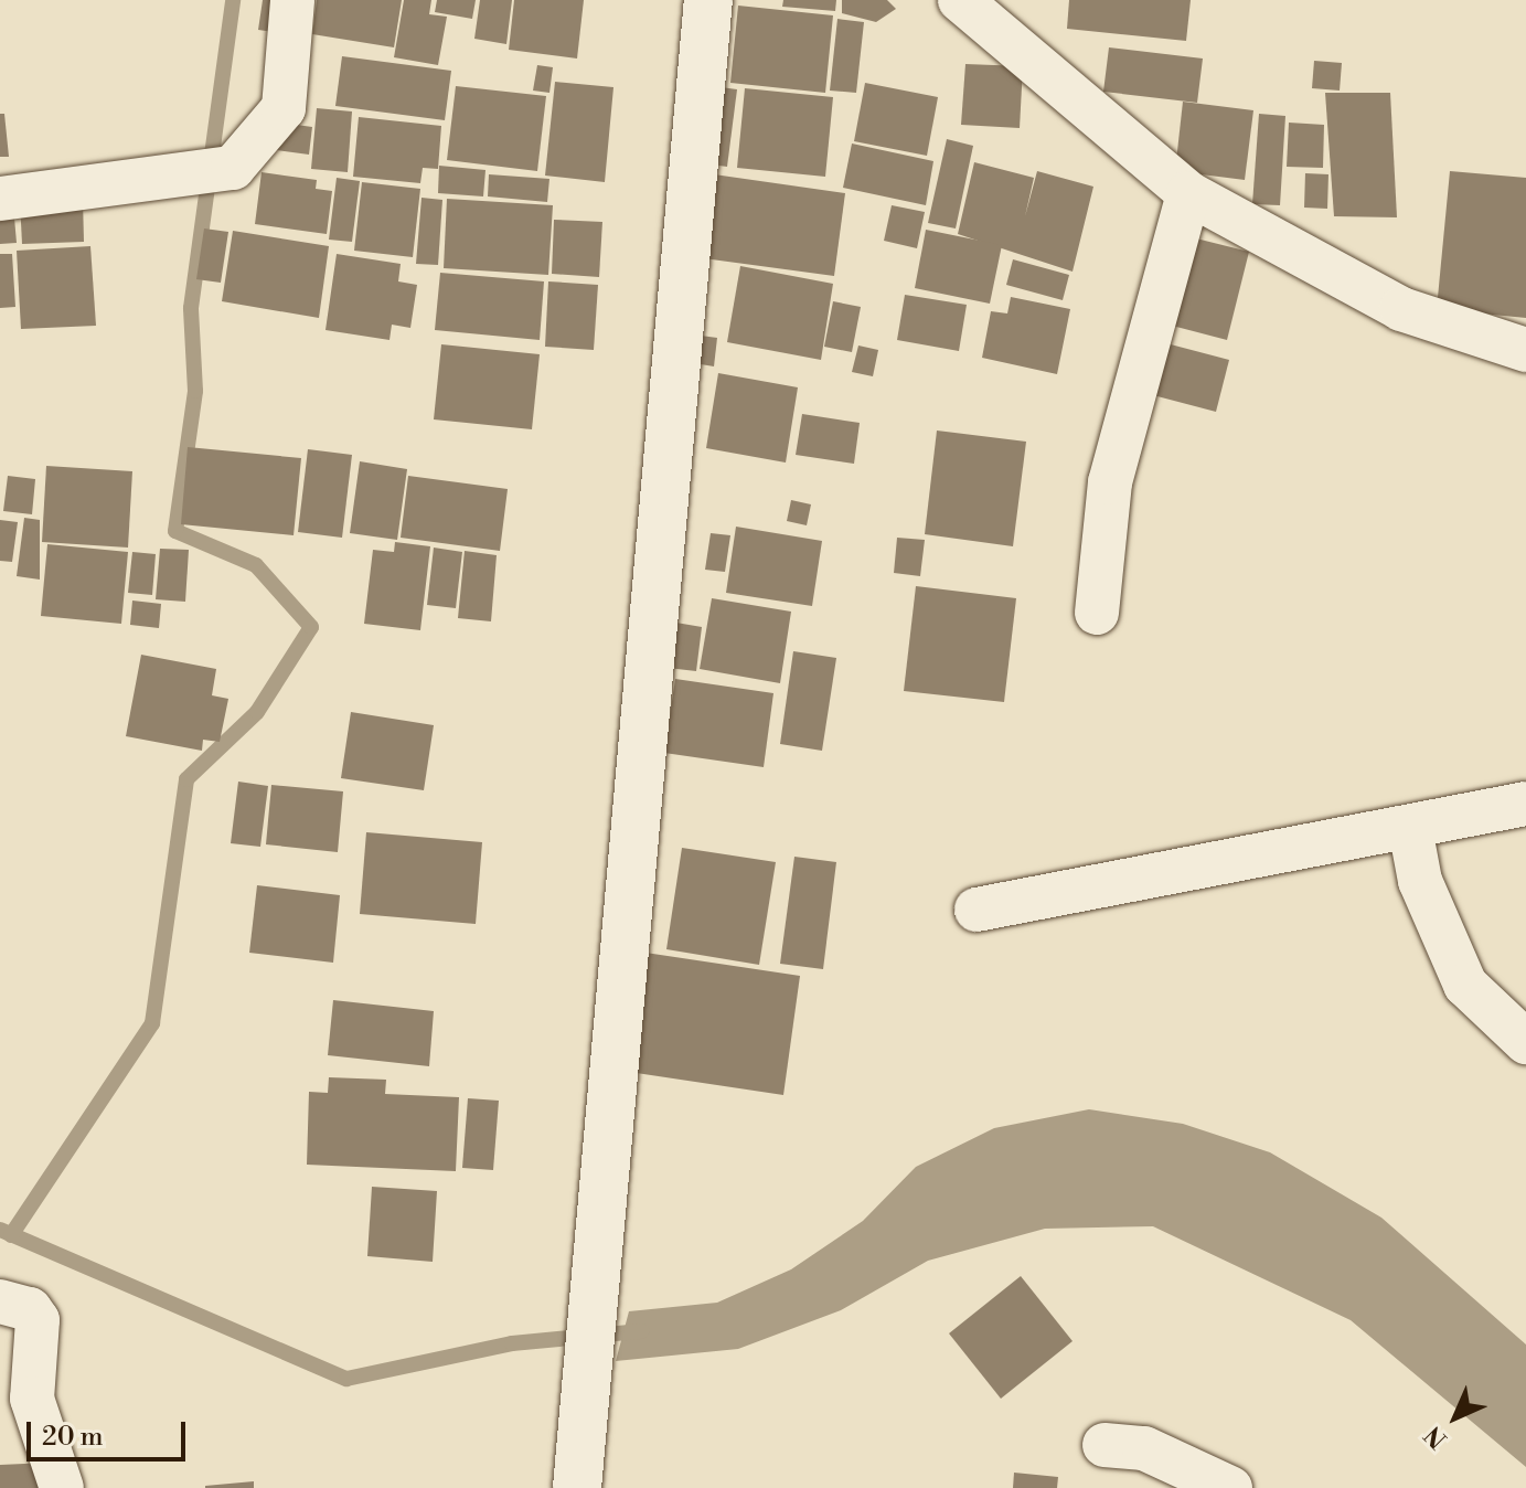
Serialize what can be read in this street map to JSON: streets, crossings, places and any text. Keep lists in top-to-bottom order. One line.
{"scale_bar":"20 m","north":"bottom left"}
